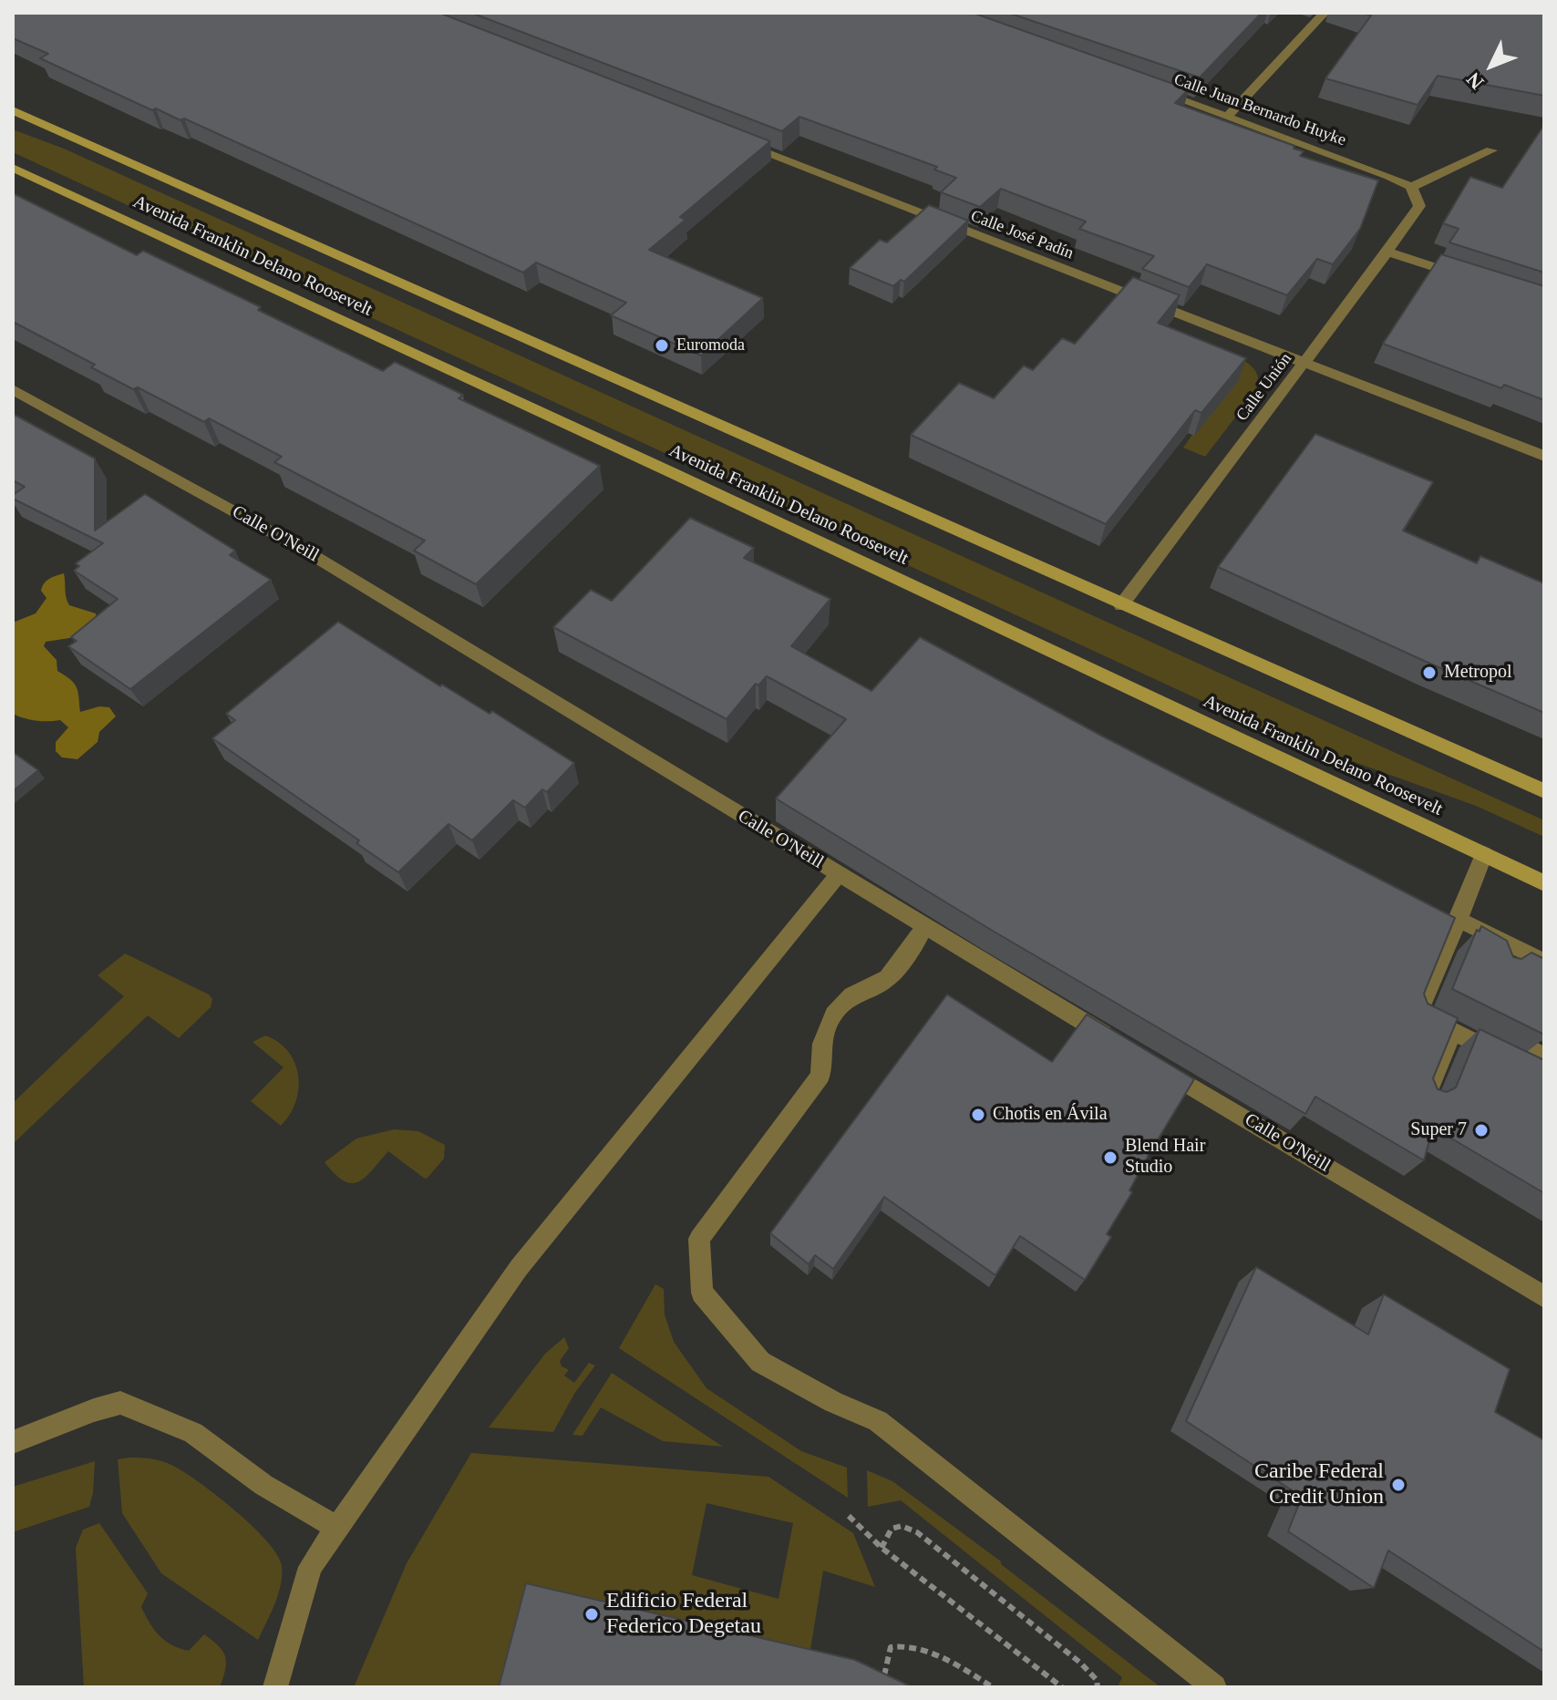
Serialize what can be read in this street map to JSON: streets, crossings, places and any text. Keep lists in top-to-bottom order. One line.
{"streets":{"main road":["Avenida Franklin Delano Roosevelt"],"street":["Calle Juan Bernardo Huyke","Calle José Padín","Calle Unión","Calle O'Neill"]},"crossings":[["Calle Juan Bernardo Huyke","Calle Unión"],["Calle José Padín","Calle Unión"],["Avenida Franklin Delano Roosevelt","Calle Unión"]],"places":["Euromoda","Metropol","Chotis en Ávila","Super 7","Blend Hair Studio","Caribe Federal Credit Union","Edificio Federal Federico Degetau"],"north":"bottom left"}
